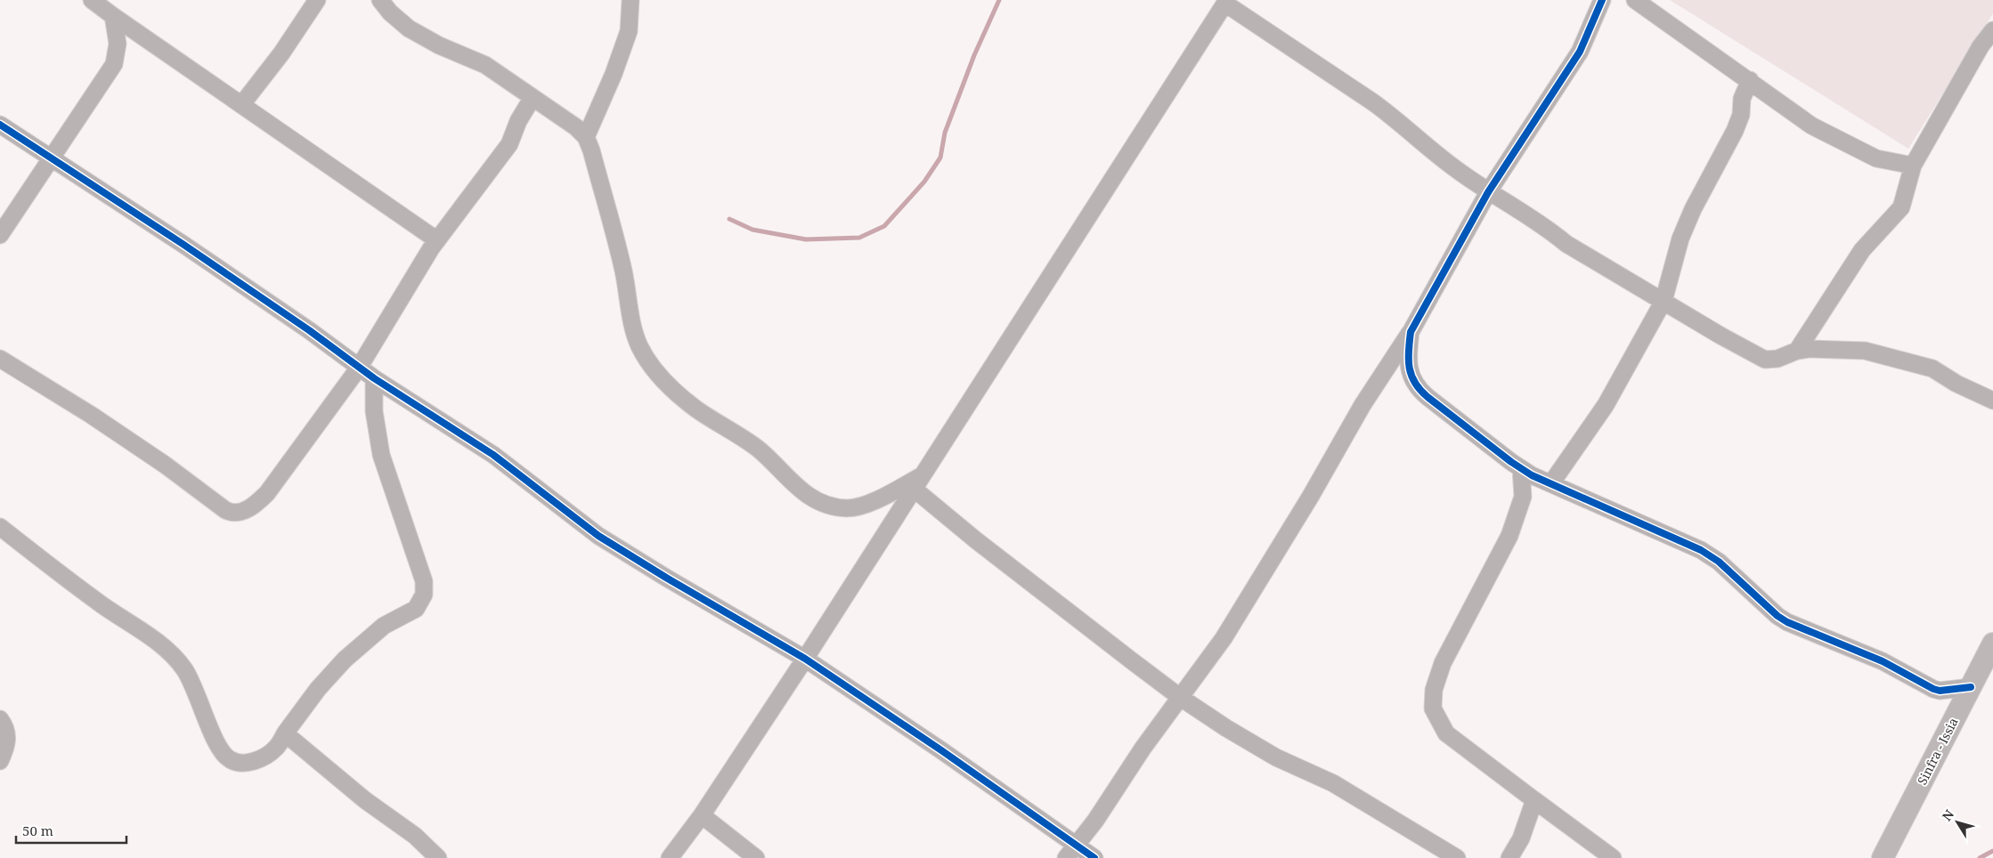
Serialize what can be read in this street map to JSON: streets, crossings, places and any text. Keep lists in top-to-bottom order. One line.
{"streets":{"main road":["Sinfra - Issia"]},"scale_bar":"50 m","north":"top left"}
